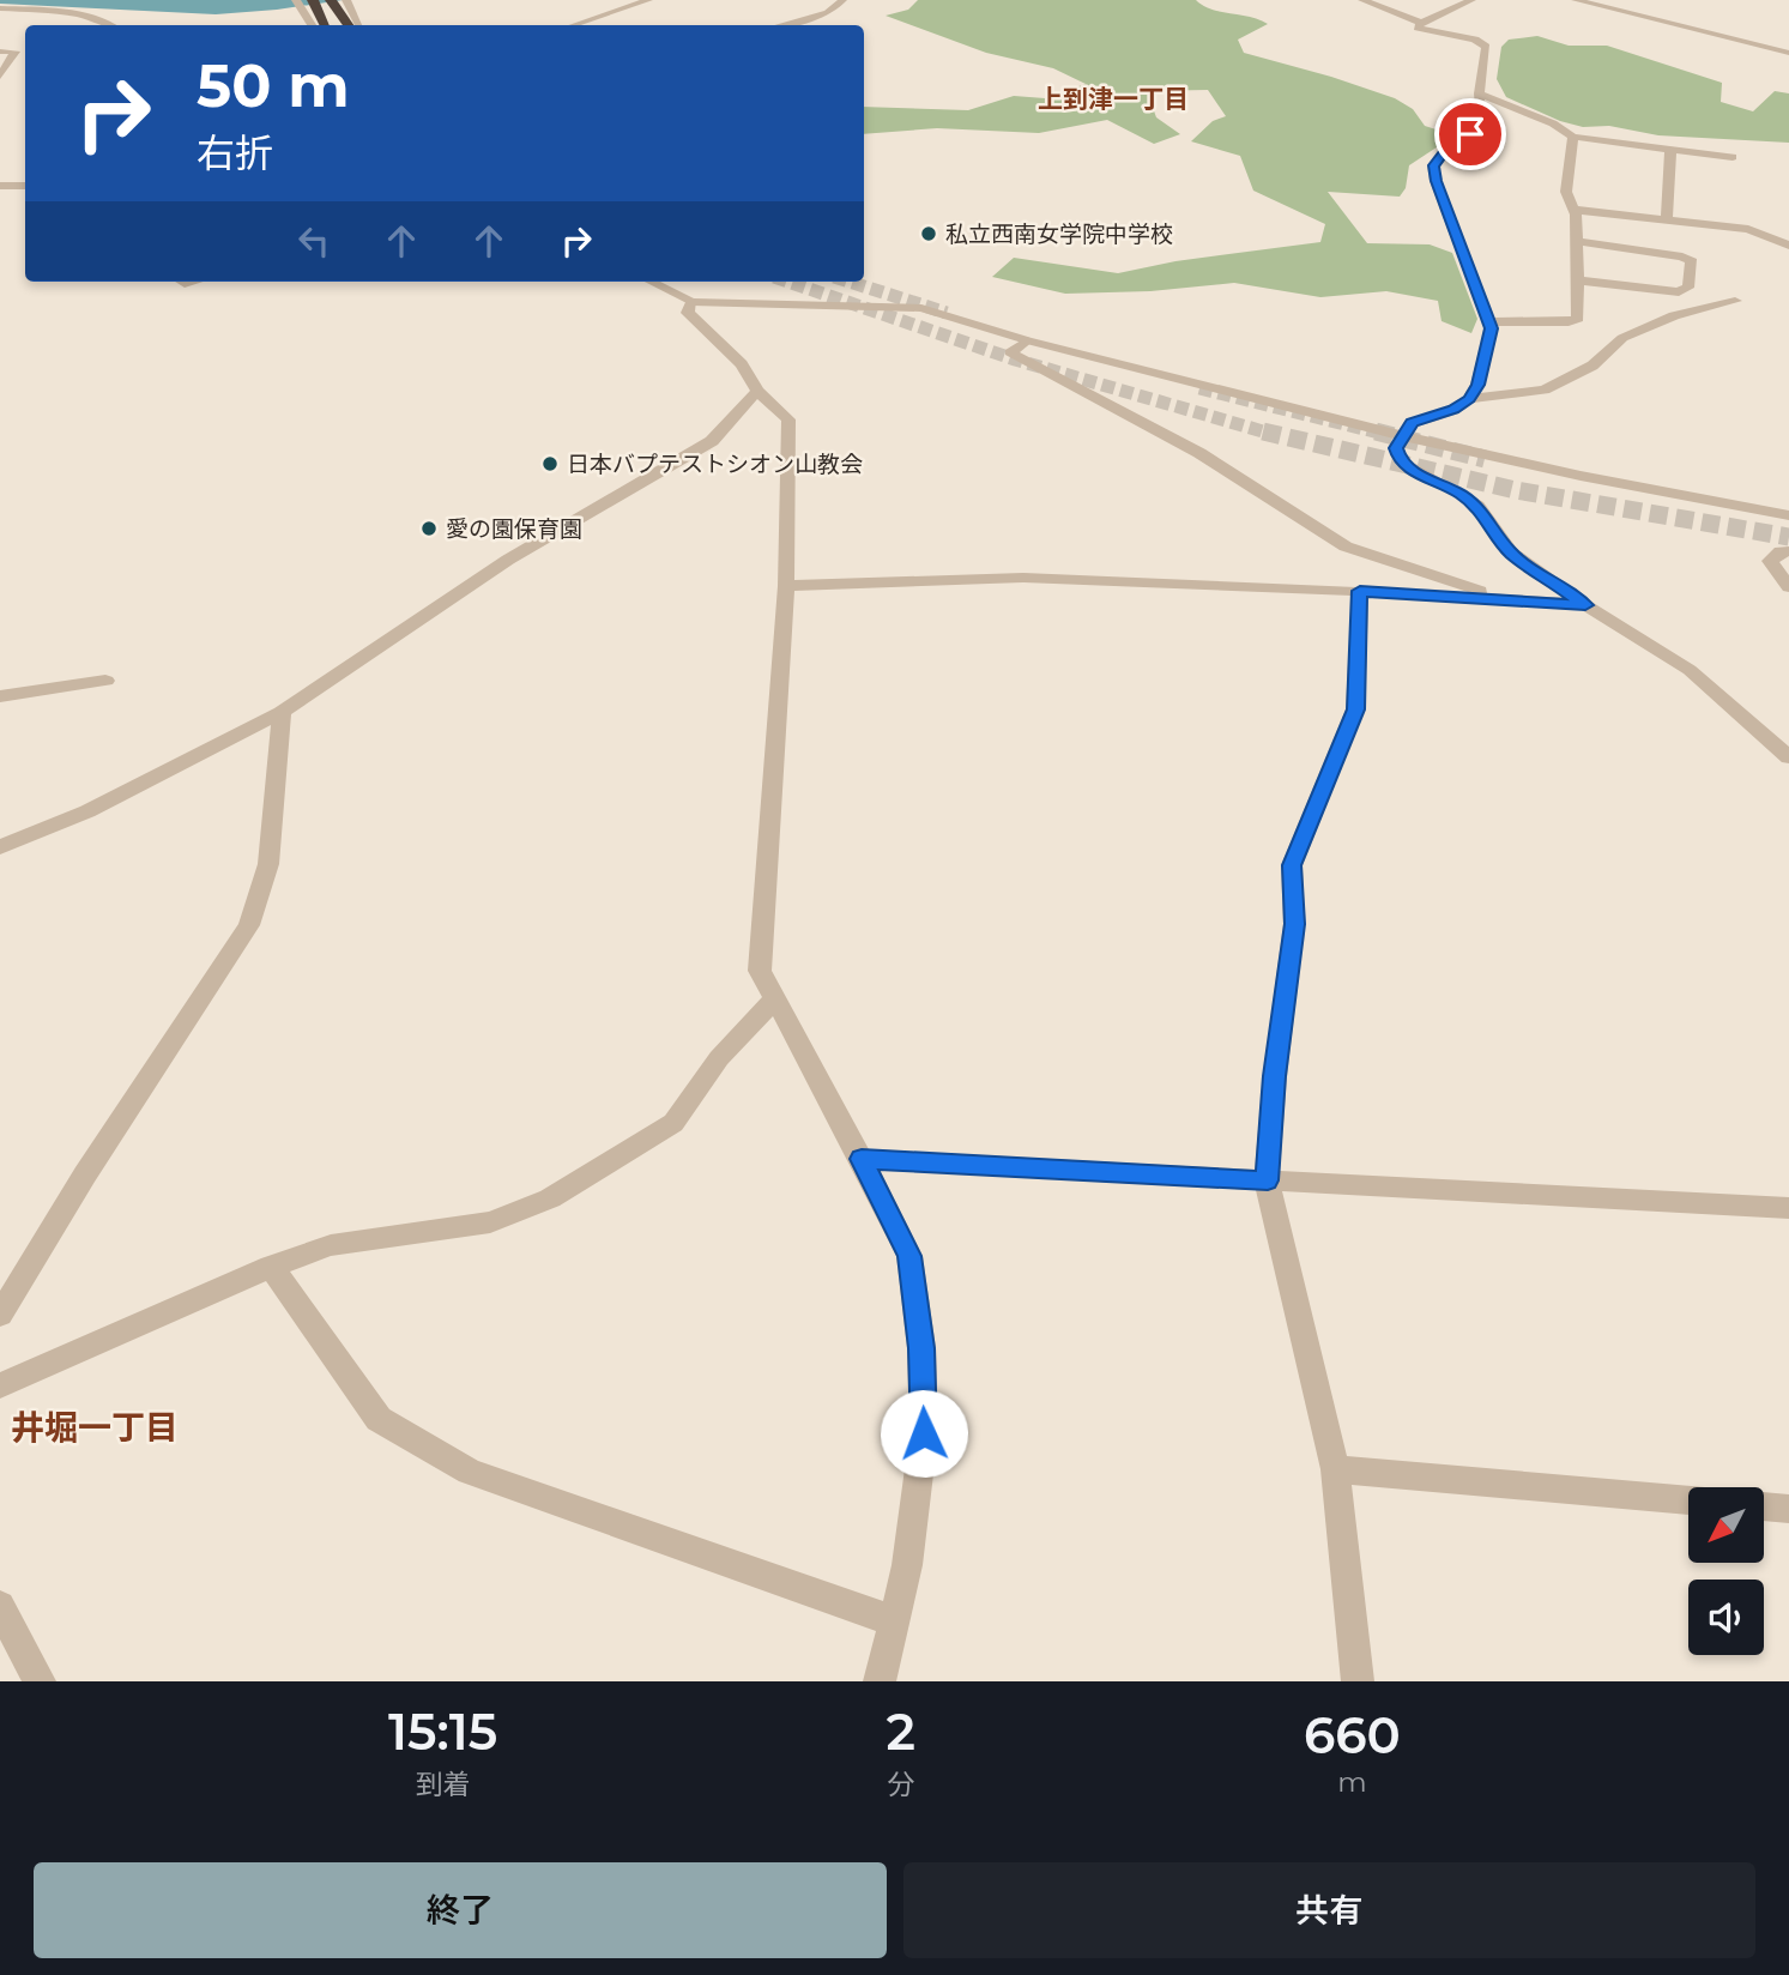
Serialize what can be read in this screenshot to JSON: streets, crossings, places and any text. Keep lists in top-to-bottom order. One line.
{"districts":["上到津一丁目","井堀一丁目"],"places":["私立西南女学院中学校","日本バプテストシオン山教会","愛の園保育園"],"north":"bottom left","page":{"turn":["50 m","右折"],"eta":["15:15","到着","2","分","660","m"],"buttons":["終了","共有"]}}
